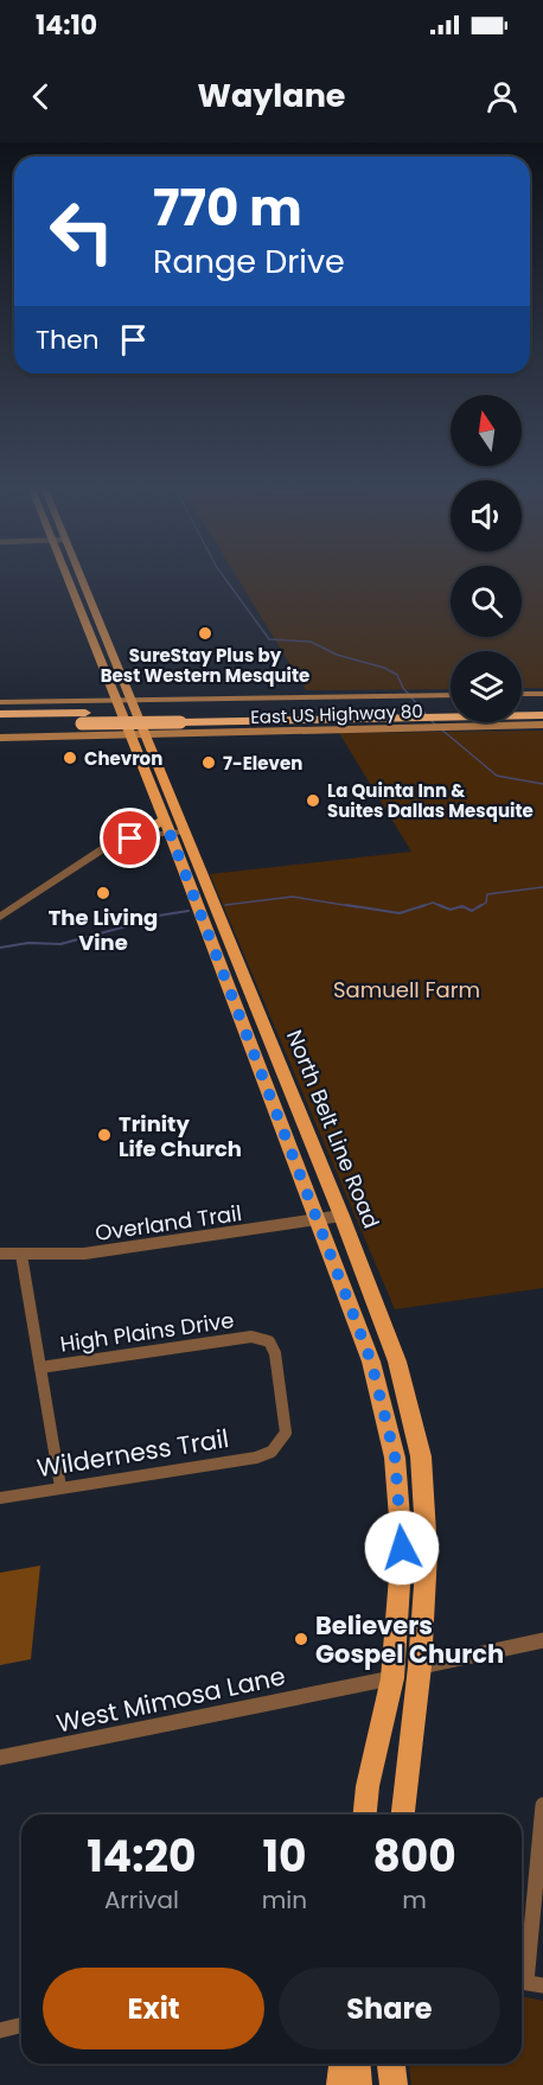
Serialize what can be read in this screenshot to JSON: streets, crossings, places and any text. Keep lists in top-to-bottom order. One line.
{"streets":{"main road":["East US Highway 80","North Belt Line Road"],"street":["Overland Trail","High Plains Drive","Wilderness Trail","West Mimosa Lane"]},"crossings":[["East US Highway 80","North Belt Line Road"],["North Belt Line Road","Overland Trail"],["North Belt Line Road","West Mimosa Lane"],["High Plains Drive","Wilderness Trail"]],"parks":["Samuell Farm"],"places":["SureStay Plus by Best Western Mesquite","Chevron","7-Eleven","La Quinta Inn & Suites Dallas Mesquite","The Living Vine","Trinity Life Church","Believers Gospel Church"],"north":"top","page":{"status":"14:10","header":"Waylane","turn":["770 m","Range Drive"],"then":"Then","eta":["14:20","Arrival","10","min","800","m"],"buttons":["Exit","Share"]}}
